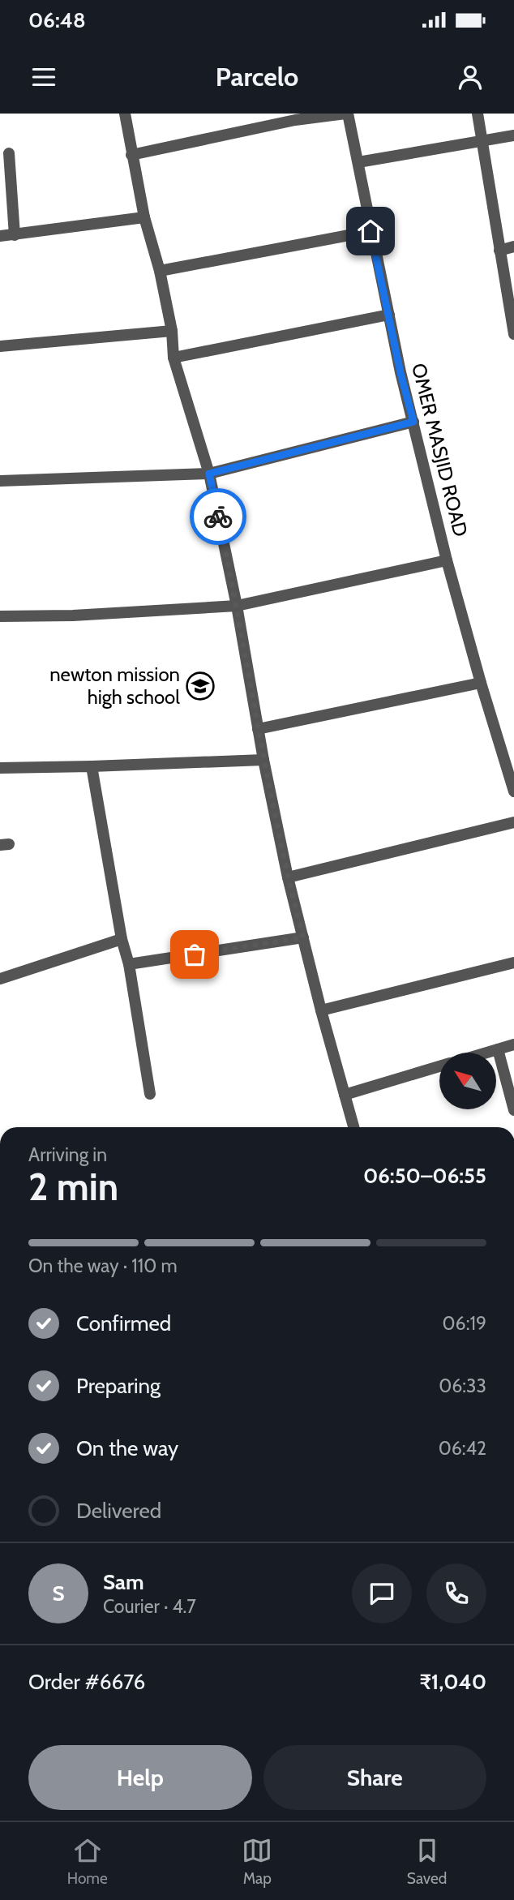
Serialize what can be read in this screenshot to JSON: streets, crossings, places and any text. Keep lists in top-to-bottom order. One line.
{"streets":{"street":["OMER MASJID ROAD"]},"places":{"school or university":["newton mission high school"]},"north":"top left","page":{"status":"06:48","header":"Parcelo","heading":["2 min","Arriving in","06:50–06:55"],"panel":["Sam","Courier · 4.7","Order #6676","₹1,040"],"bar":"On the way · 110 m","list":[["Confirmed","06:19"],["Preparing","06:33"],["On the way","06:42"],"Delivered"],"round":"S","buttons":["Help","Share"],"tabs":["Home","Map","Saved"]}}
